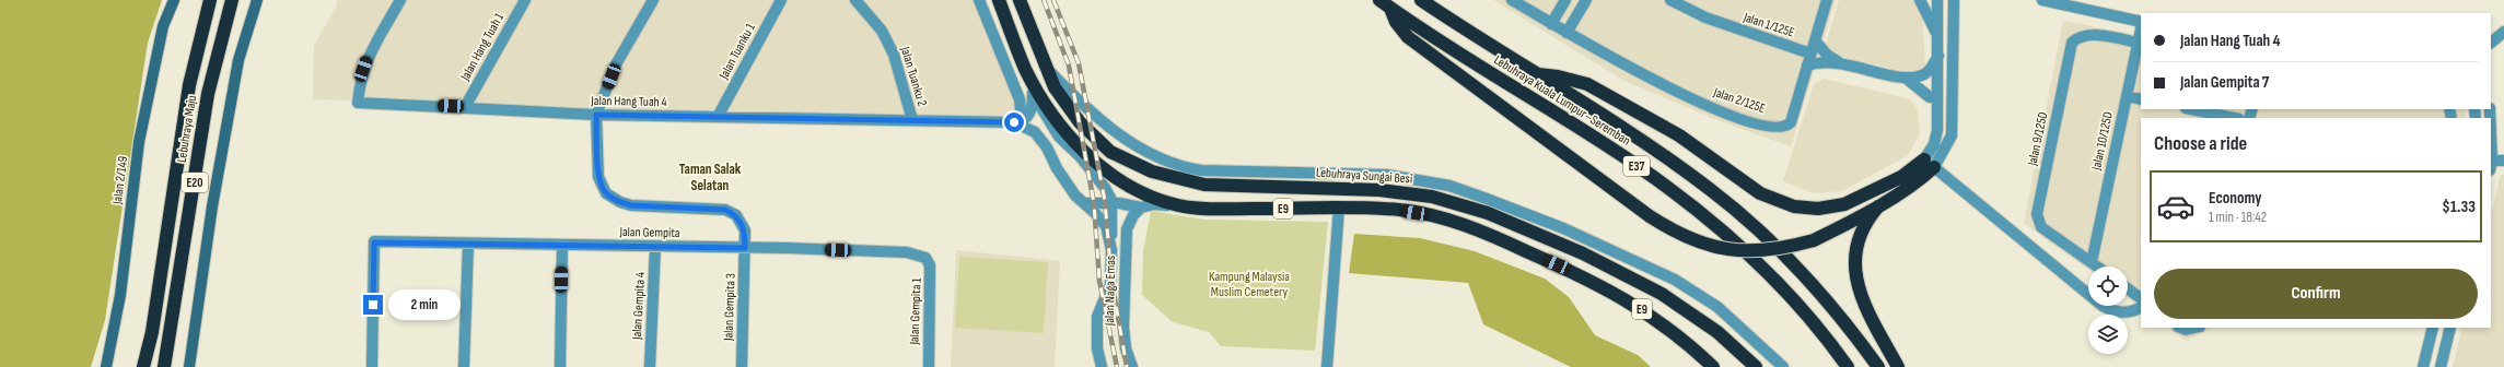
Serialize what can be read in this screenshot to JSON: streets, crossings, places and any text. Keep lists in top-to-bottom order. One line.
{"streets":{"highway":["Lebuhraya Kuala Lumpur–Seremban","Lebuhraya Maju","E37","Lebuhraya Sungai Besi","E20","E9"],"main road":["Jalan 2/149"],"street":["Jalan 1/125E","Jalan Hang Tuah 1","Jalan Tuanku 1","Jalan Tuanku 2","Jalan 2/125E","Jalan Hang Tuah 4","Jalan 9/125D","Jalan 10/125D","Jalan Gempita","Jalan Naga Emas","Jalan Gempita 4","Jalan Gempita 3","Jalan Gempita 1"]},"crossings":[["Jalan 1/125E","Jalan 2/125E"],["Jalan Hang Tuah 1","Jalan Hang Tuah 4"],["Jalan Tuanku 1","Jalan Hang Tuah 4"],["Jalan Tuanku 2","Jalan Hang Tuah 4"],["Jalan Hang Tuah 4","Jalan Naga Emas"],["Jalan Hang Tuah 4","Jalan Gempita 3"],["Jalan 9/125D","Jalan 10/125D"],["Jalan Gempita","Jalan Gempita 4"],["Jalan Gempita","Jalan Gempita 3"],["Jalan Gempita","Jalan Gempita 1"]],"districts":["Taman Salak Selatan"],"parks":["Kampung Malaysia Muslim Cemetery"],"page":{"banner":["Jalan Hang Tuah 4","Jalan Gempita 7"],"heading":"Choose a ride","list":[{"name":"Economy","note":"1 min · 18:42","value":"$1.33"}],"buttons":"Confirm","bubble":"2 min"}}
